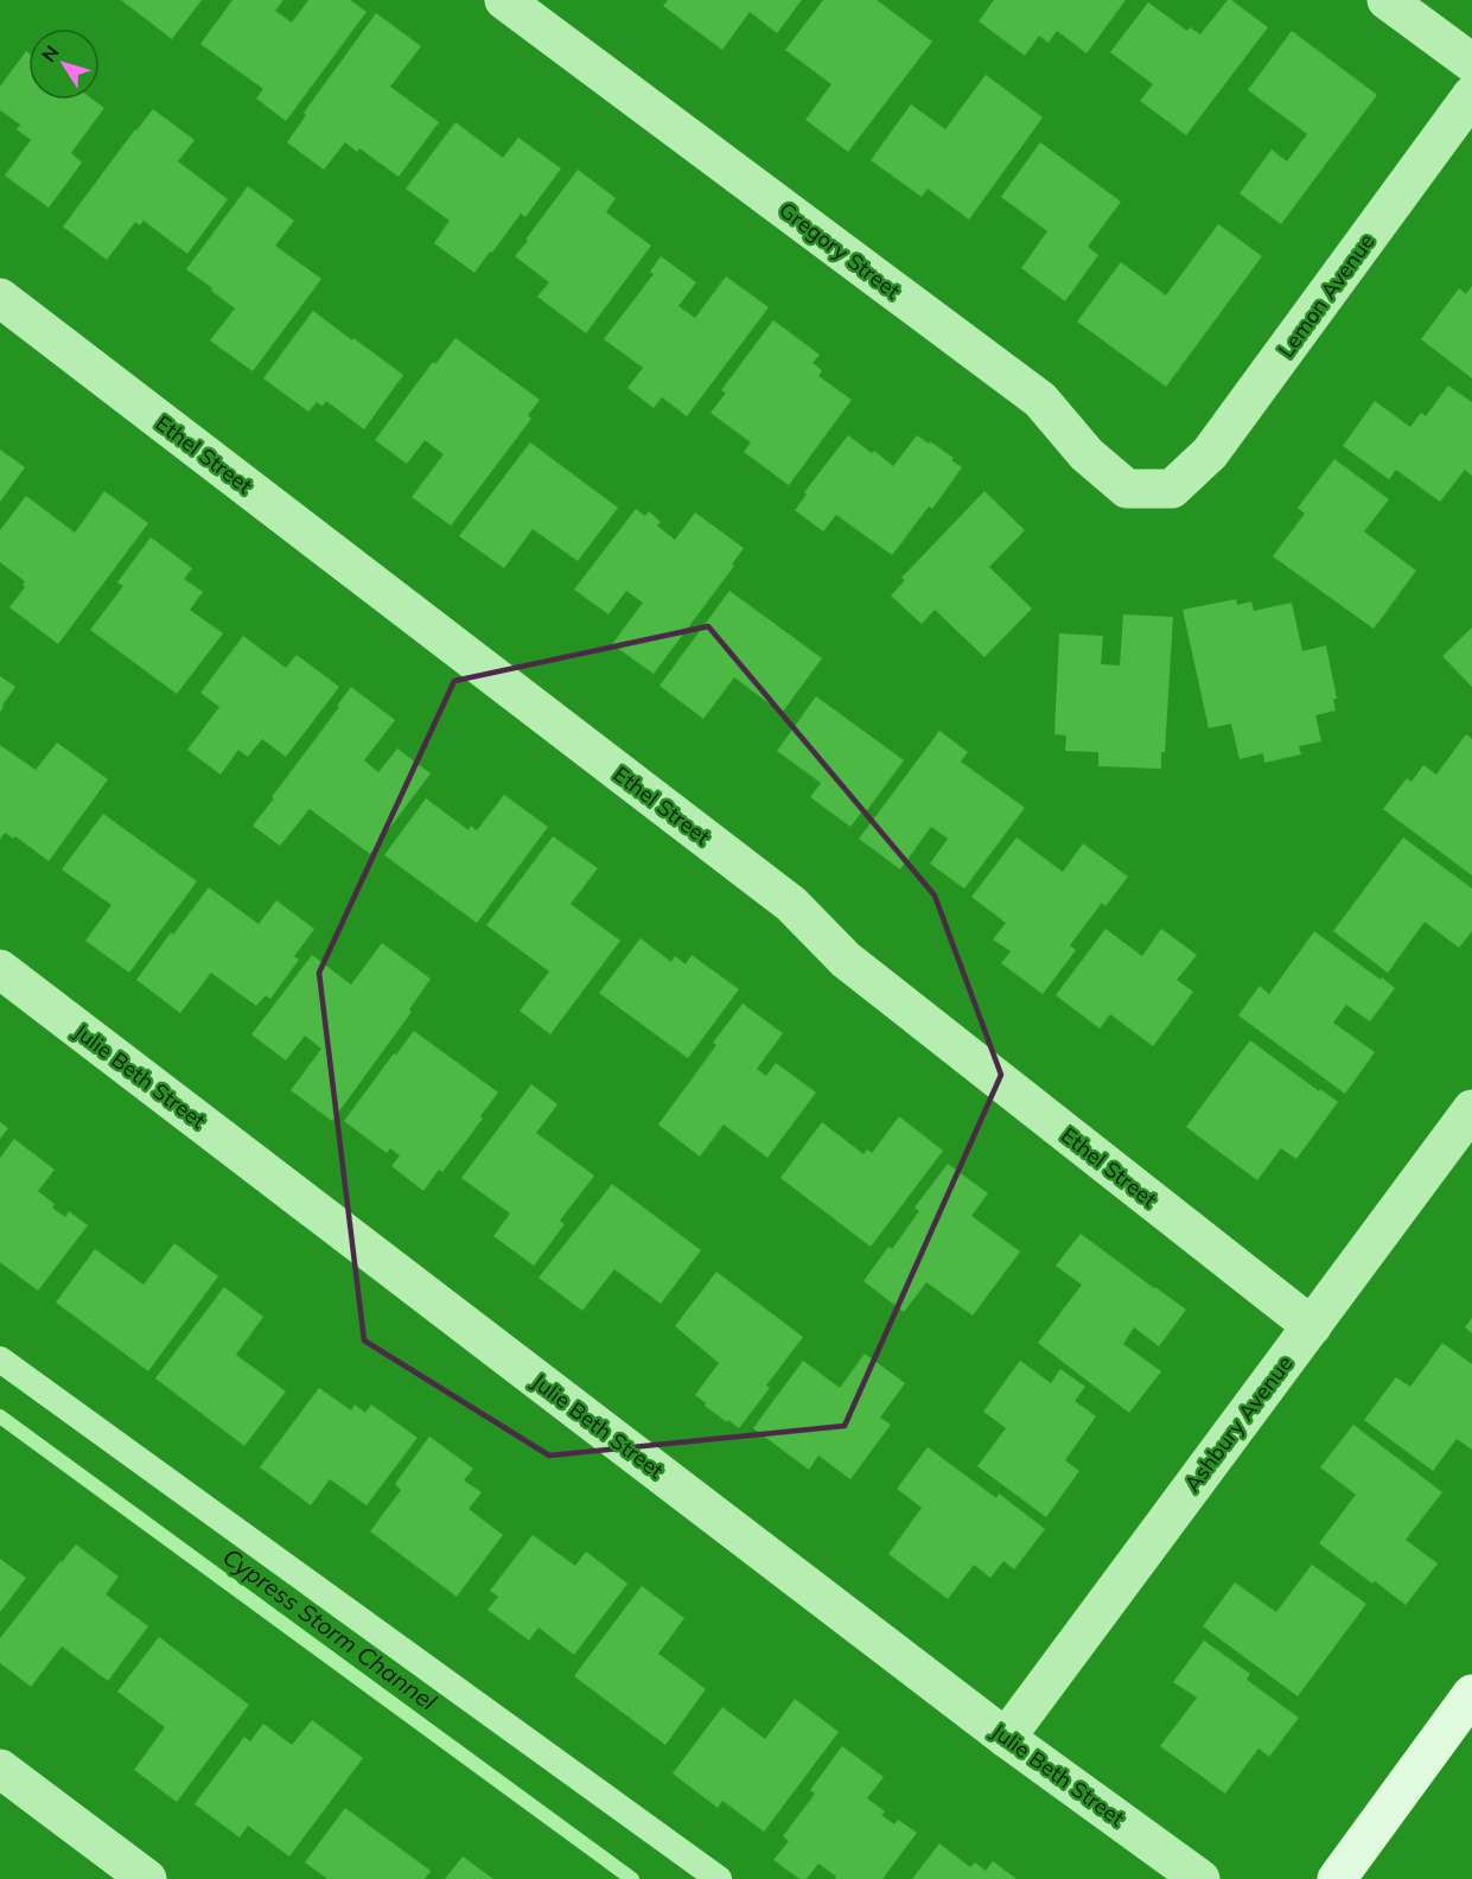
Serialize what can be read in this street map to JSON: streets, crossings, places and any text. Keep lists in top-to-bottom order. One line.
{"streets":{"street":["Gregory Street","Lemon Avenue","Ethel Street","Julie Beth Street","Ashbury Avenue"]},"crossings":[["Gregory Street","Lemon Avenue"],["Ethel Street","Ashbury Avenue"],["Julie Beth Street","Ashbury Avenue"]],"water":["Cypress Storm Channel"],"north":"top left"}
